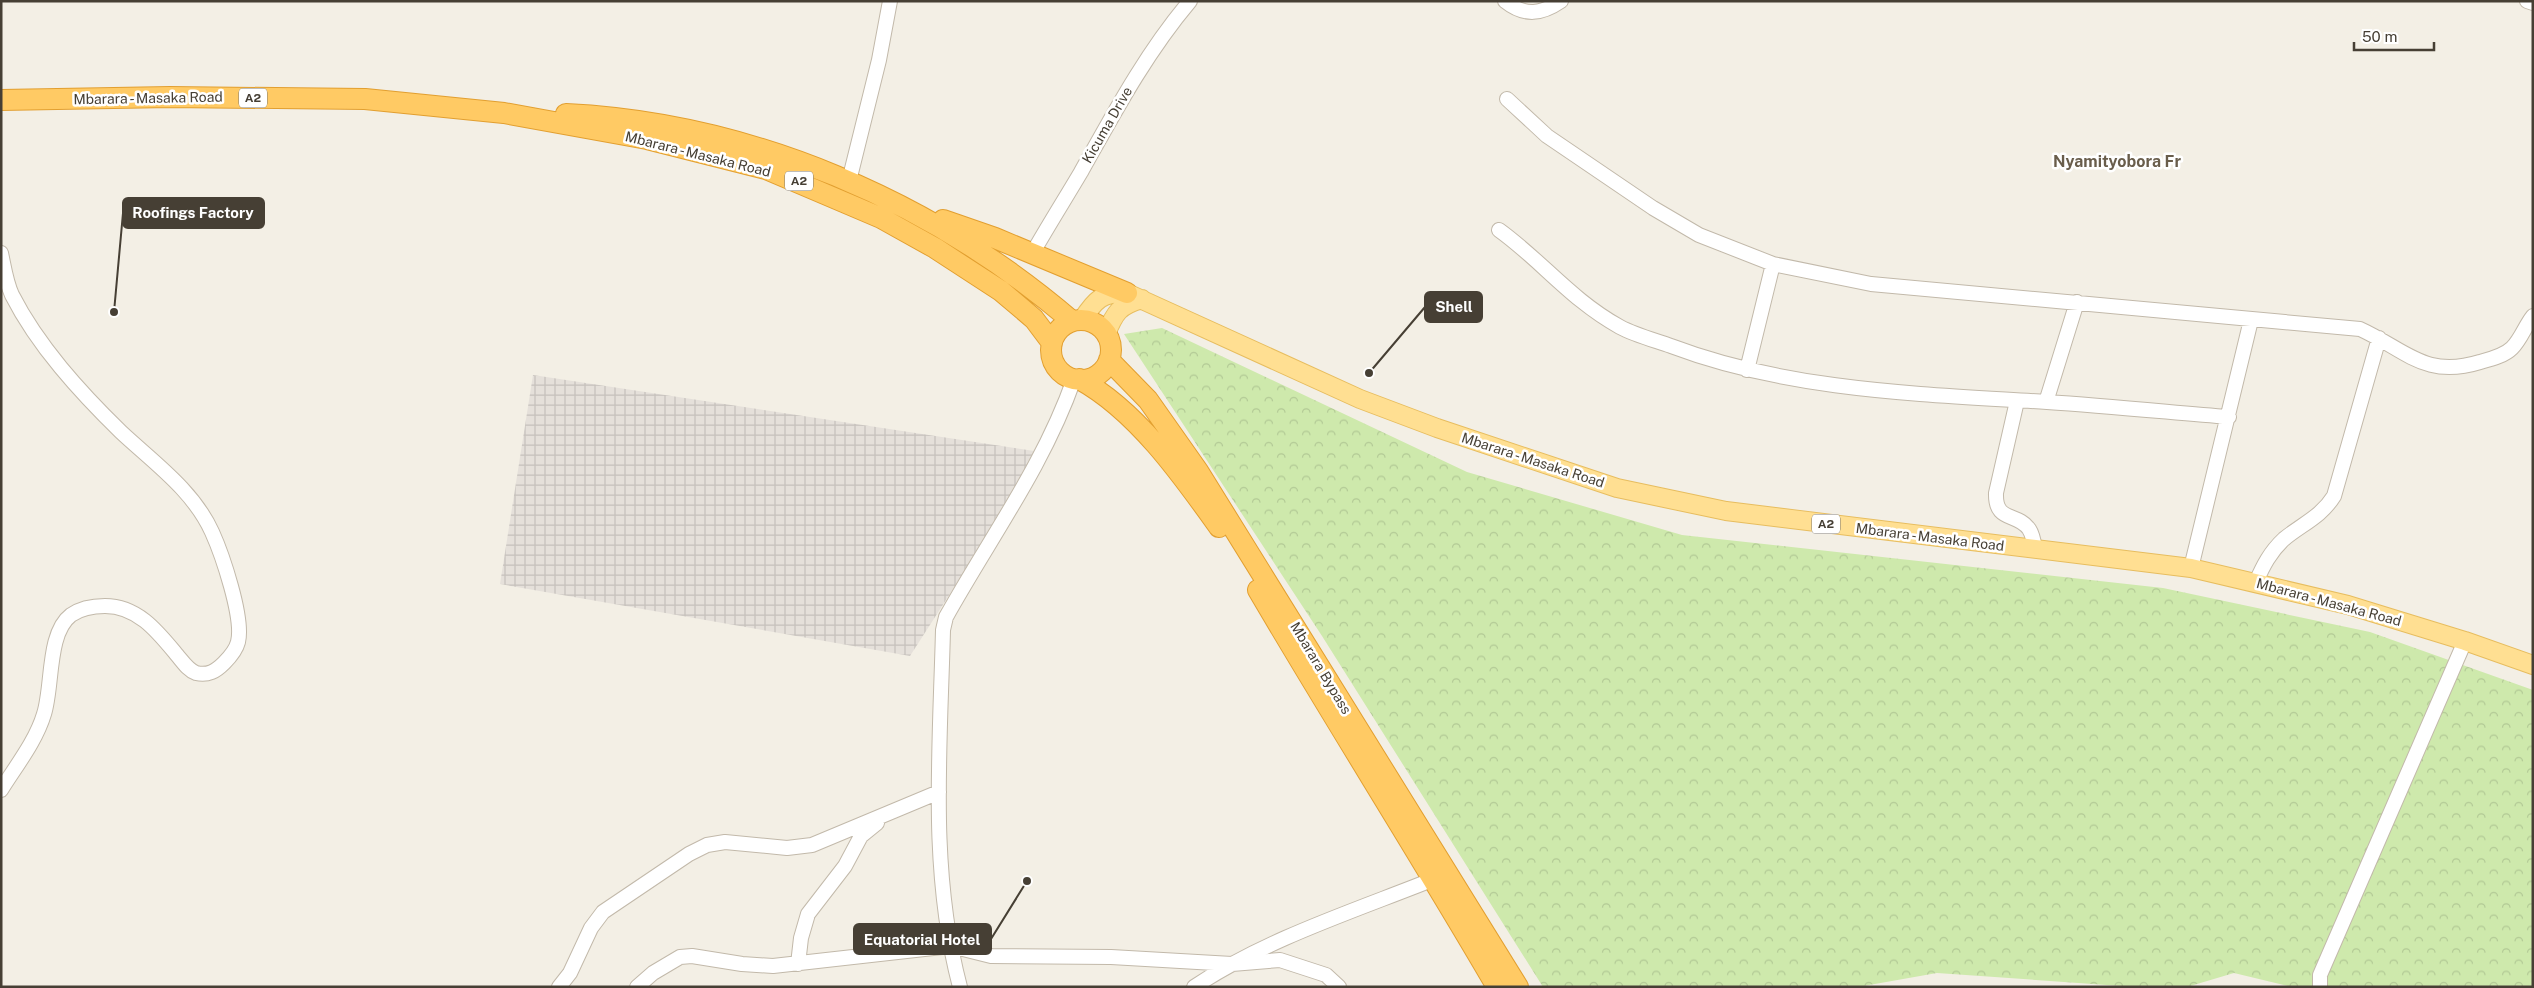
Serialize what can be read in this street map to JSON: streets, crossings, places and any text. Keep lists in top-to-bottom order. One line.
{"streets":{"highway":["Mbarara - Masaka Road","A2","Mbarara Bypass"],"street":["Kicuma Drive"]},"crossings":[["Mbarara - Masaka Road","A2"],["Mbarara - Masaka Road","Mbarara Bypass"],["A2","Kicuma Drive"],["A2","Mbarara Bypass"]],"districts":["Nyamityobora Fr"],"places":["Roofings Factory","Shell","Equatorial Hotel"],"scale_bar":"50 m"}
